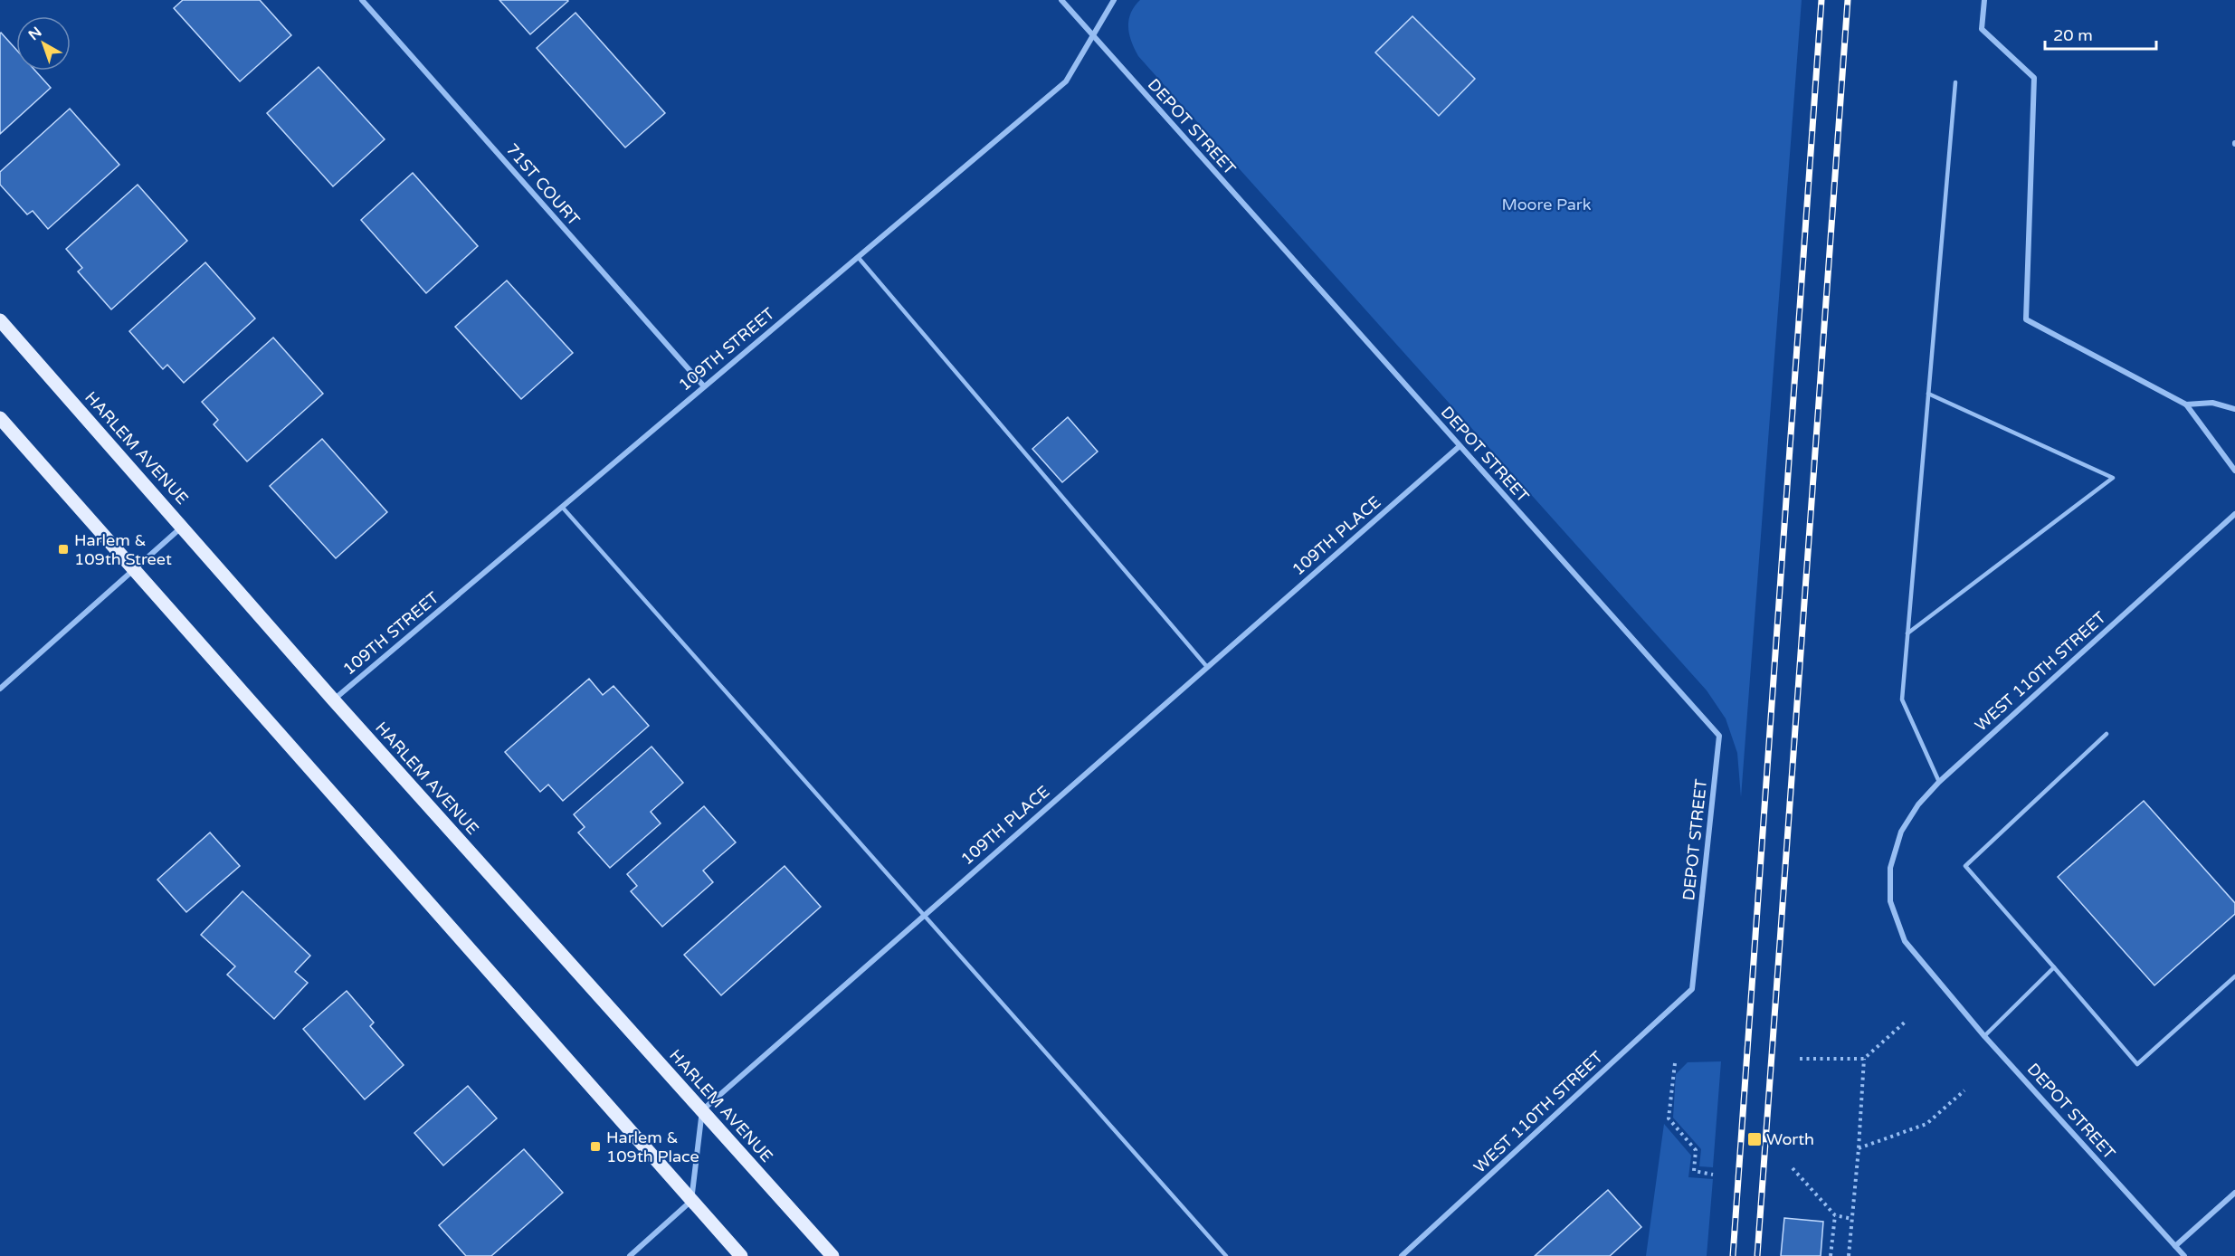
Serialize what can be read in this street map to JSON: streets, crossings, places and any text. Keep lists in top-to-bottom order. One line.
{"streets":{"main road":["HARLEM AVENUE"],"street":["DEPOT STREET","71ST COURT","109TH STREET","109TH PLACE","WEST 110TH STREET"]},"crossings":[["DEPOT STREET","109TH STREET"],["DEPOT STREET","109TH PLACE"],["DEPOT STREET","WEST 110TH STREET"],["71ST COURT","109TH STREET"],["109TH STREET","HARLEM AVENUE"],["HARLEM AVENUE","109TH PLACE"]],"parks":["Moore Park"],"places":{"transit":["Harlem & 109th Street","Worth","Harlem & 109th Place"]},"scale_bar":"20 m","north":"top left"}
